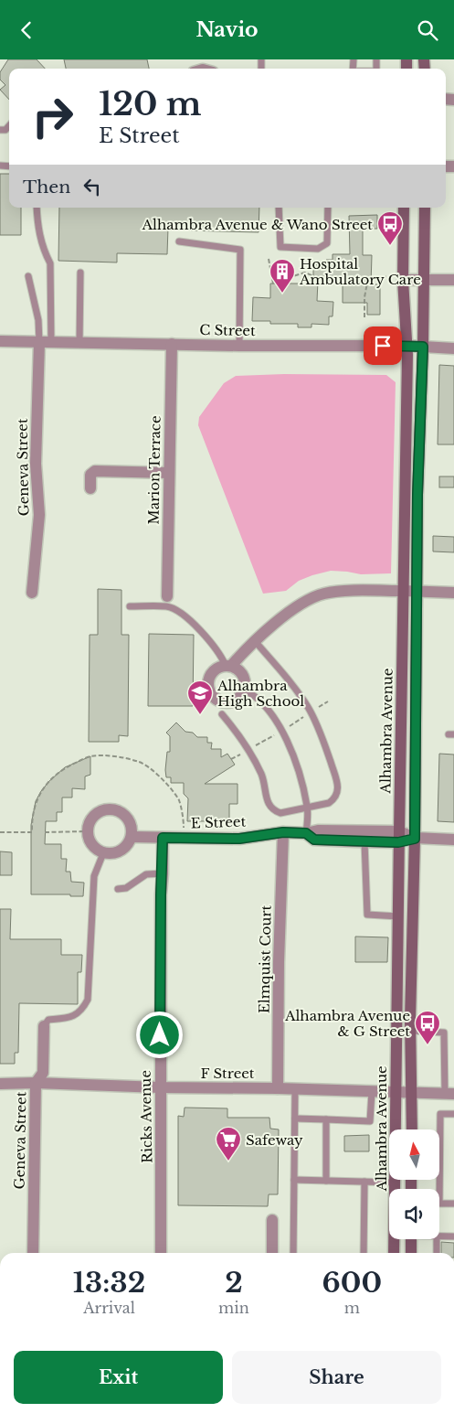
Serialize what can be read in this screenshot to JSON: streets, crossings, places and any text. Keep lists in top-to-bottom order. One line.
{"streets":{"main road":["Alhambra Avenue"],"street":["C Street","Geneva Street","Marion Terrace","E Street","Elmquist Court","F Street","Ricks Avenue"]},"crossings":[["C Street","Geneva Street"],["C Street","Marion Terrace"],["C Street","Alhambra Avenue"],["Geneva Street","F Street"],["Alhambra Avenue","E Street"],["Alhambra Avenue","F Street"],["E Street","Elmquist Court"],["E Street","Ricks Avenue"],["Elmquist Court","F Street"],["F Street","Ricks Avenue"]],"places":{"bus stop":["Alhambra Avenue & Wano Street","Alhambra Avenue & G Street"],"building":["Hospital Ambulatory Care"],"school or university":["Alhambra High School"],"supermarket":["Safeway"]},"north":"top","page":{"header":"Navio","turn":["120 m","E Street"],"then":"Then","eta":["13:32","Arrival","2","min","600","m"],"buttons":["Exit","Share"]}}
